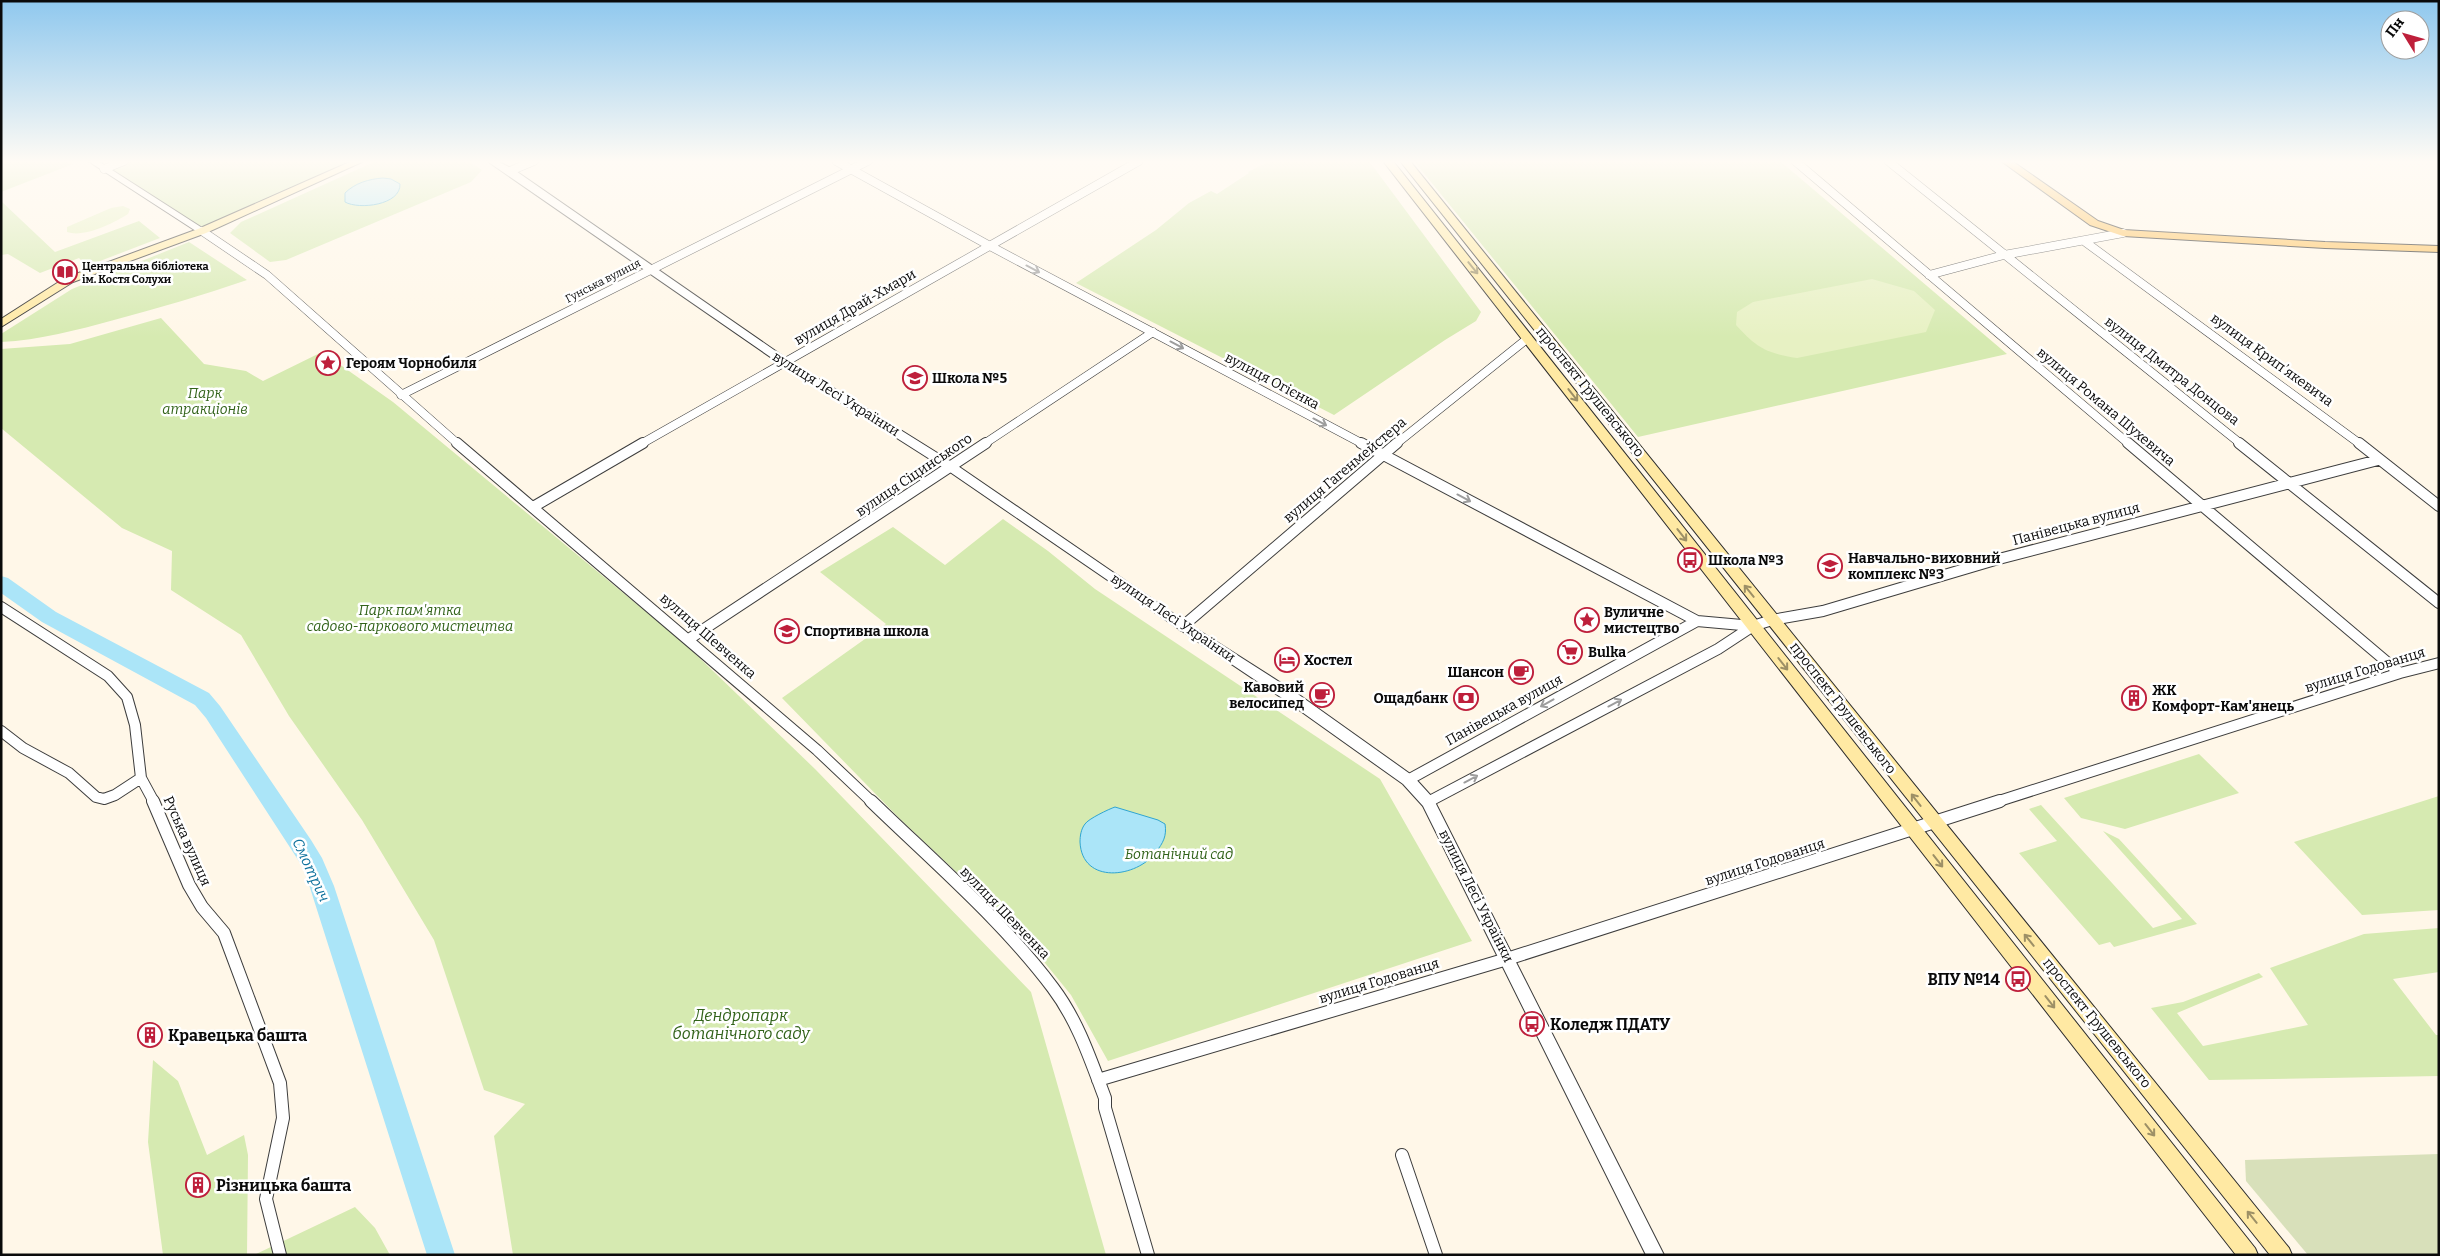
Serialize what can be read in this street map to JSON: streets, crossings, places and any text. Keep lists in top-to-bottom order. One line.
{"streets":{"main road":["проспект Грушевського"],"street":["Гунська вулиця","вулиця Драй-Хмари","вулиця Крипʼякевича","вулиця Дмитра Донцова","вулиця Огієнка","вулиця Лесі Українки","вулиця Романа Шухевича","вулиця Гагенмейстера","вулиця Сіцинського","Панівецька вулиця","вулиця Шевченка","вулиця Годованця","Руська вулиця"]},"crossings":[["Гунська вулиця","вулиця Лесі Українки"],["Гунська вулиця","вулиця Шевченка"],["вулиця Драй-Хмари","вулиця Огієнка"],["вулиця Драй-Хмари","вулиця Лесі Українки"],["вулиця Драй-Хмари","вулиця Шевченка"],["вулиця Крипʼякевича","Панівецька вулиця"],["вулиця Дмитра Донцова","Панівецька вулиця"],["вулиця Огієнка","вулиця Гагенмейстера"],["вулиця Огієнка","вулиця Сіцинського"],["вулиця Огієнка","Панівецька вулиця"],["проспект Грушевського","вулиця Гагенмейстера"],["проспект Грушевського","Панівецька вулиця"],["проспект Грушевського","вулиця Годованця"],["вулиця Лесі Українки","вулиця Гагенмейстера"],["вулиця Лесі Українки","вулиця Сіцинського"],["вулиця Лесі Українки","Панівецька вулиця"],["вулиця Лесі Українки","вулиця Годованця"],["вулиця Романа Шухевича","Панівецька вулиця"],["вулиця Романа Шухевича","вулиця Годованця"],["вулиця Сіцинського","вулиця Шевченка"],["вулиця Шевченка","вулиця Годованця"]],"one_way":["вулиця Огієнка"],"water":["Смотрич"],"parks":["Парк атракціонів","Парк пам'ятка садово-паркового мистецтва","Ботанічний сад","Дендропарк ботанічного саду"],"places":{"library":["Центральна бібліотека ім. Костя Солухи"],"place":["Героям Чорнобиля","Вуличне мистецтво"],"school or university":["Школа №5","Навчально-виховний комплекс №3","Спортивна школа"],"bus stop":["Школа №3","ВПУ №14","Коледж ПДАТУ"],"supermarket":["Bulka"],"hotel":["Хостел"],"cafe":["Шансон","Кавовий велосипед"],"bank":["Ощадбанк"],"building":["ЖК Комфорт-Кам'янець","Кравецька башта","Різницька башта"]},"north":"top left"}
